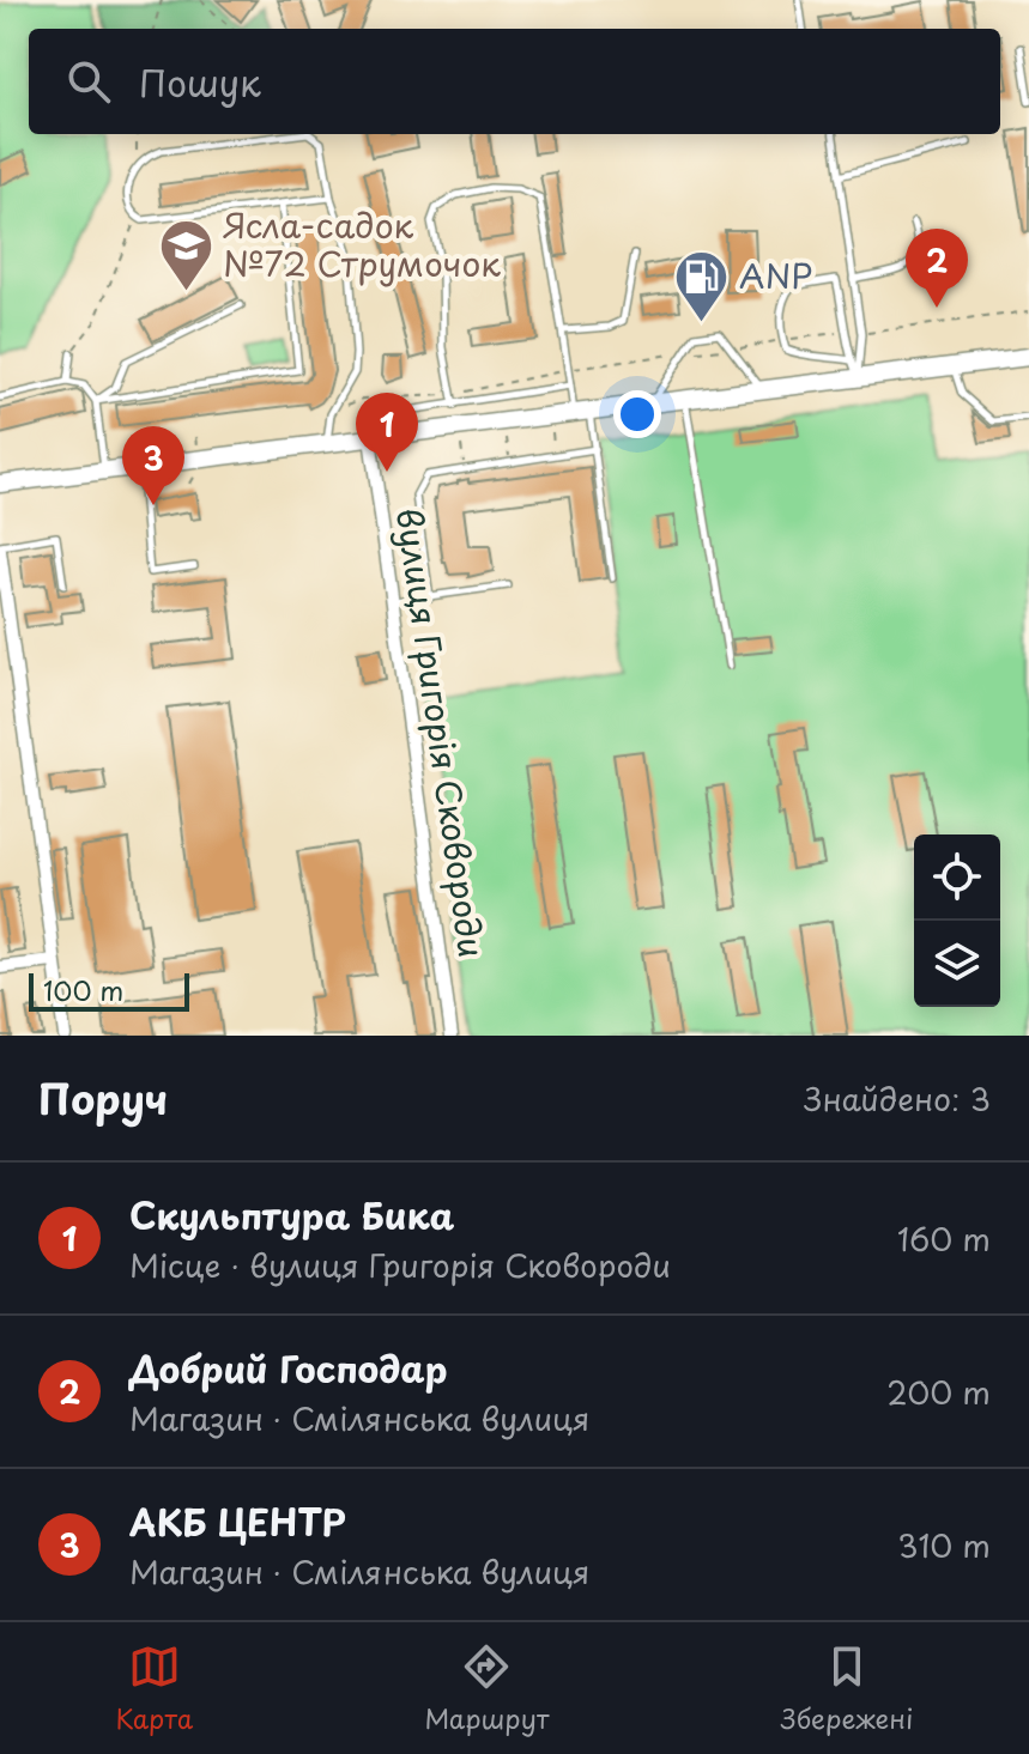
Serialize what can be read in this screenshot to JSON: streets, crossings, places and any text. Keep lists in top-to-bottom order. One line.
{"streets":{"street":["вулиця Григорія Сковороди"]},"places":{"school or university":["Ясла-садок №72 Струмочок"],"fuel station":["ANP"]},"scale_bar":"100 m","page":{"search":"Пошук","pins":["2","1","3"],"scale":"100 m","heading":["Поруч","Знайдено: 3"],"list":[{"mark":"1","name":"Cкульптура Бика","note":"Місце · вулиця Григорія Сковороди","value":"160 m"},{"mark":"2","name":"Добрий Господар","note":"Магазин · Смілянська вулиця","value":"200 m"},{"mark":"3","name":"АКБ ЦЕНТР","note":"Магазин · Смілянська вулиця","value":"310 m"}],"nav":["Карта","Маршрут","Збережені"]}}
